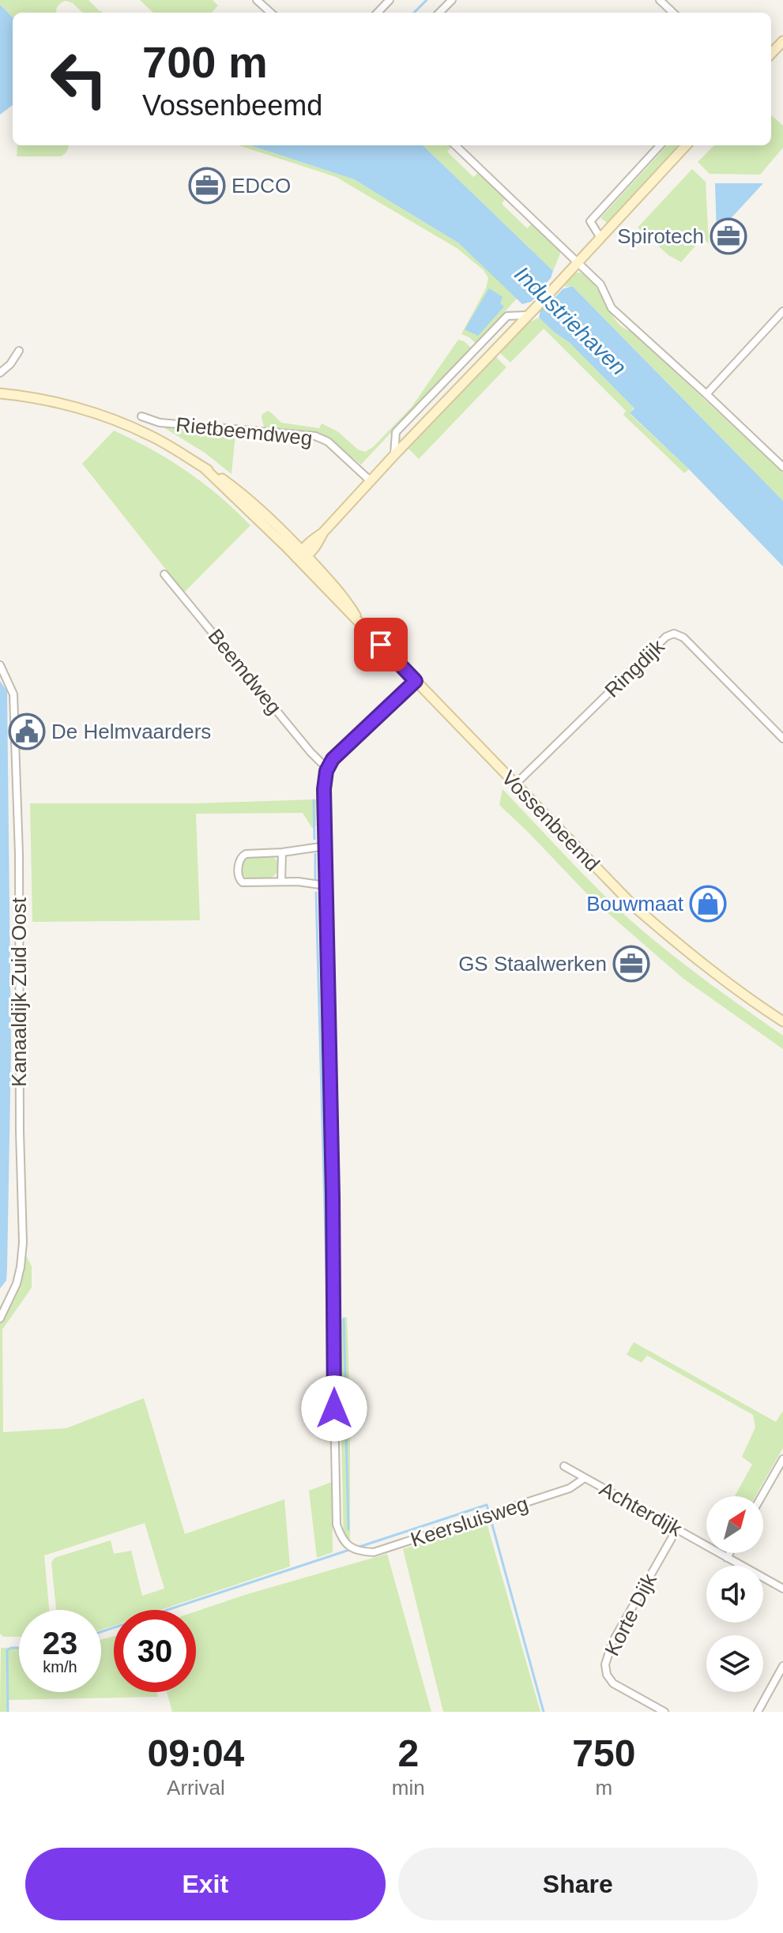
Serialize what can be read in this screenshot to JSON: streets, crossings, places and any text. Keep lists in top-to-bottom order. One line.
{"streets":{"main road":["Vossenbeemd"],"street":["Rietbeemdweg","Ringdijk","Beemdweg","Kanaaldijk Zuid Oost","Achterdijk","Keersluisweg","Korte Dijk"]},"crossings":[["Ringdijk","Vossenbeemd"],["Achterdijk","Keersluisweg"],["Achterdijk","Korte Dijk"]],"water":["Industriehaven"],"places":{"office":["EDCO","Spirotech","GS Staalwerken"],"public building":["De Helmvaarders"],"shop":["Bouwmaat"]},"north":"top right","page":{"turn":["700 m","Vossenbeemd"],"speed":"23 km/h","limit":"30","eta":["09:04","Arrival","2","min","750","m"],"buttons":["Exit","Share"]}}
